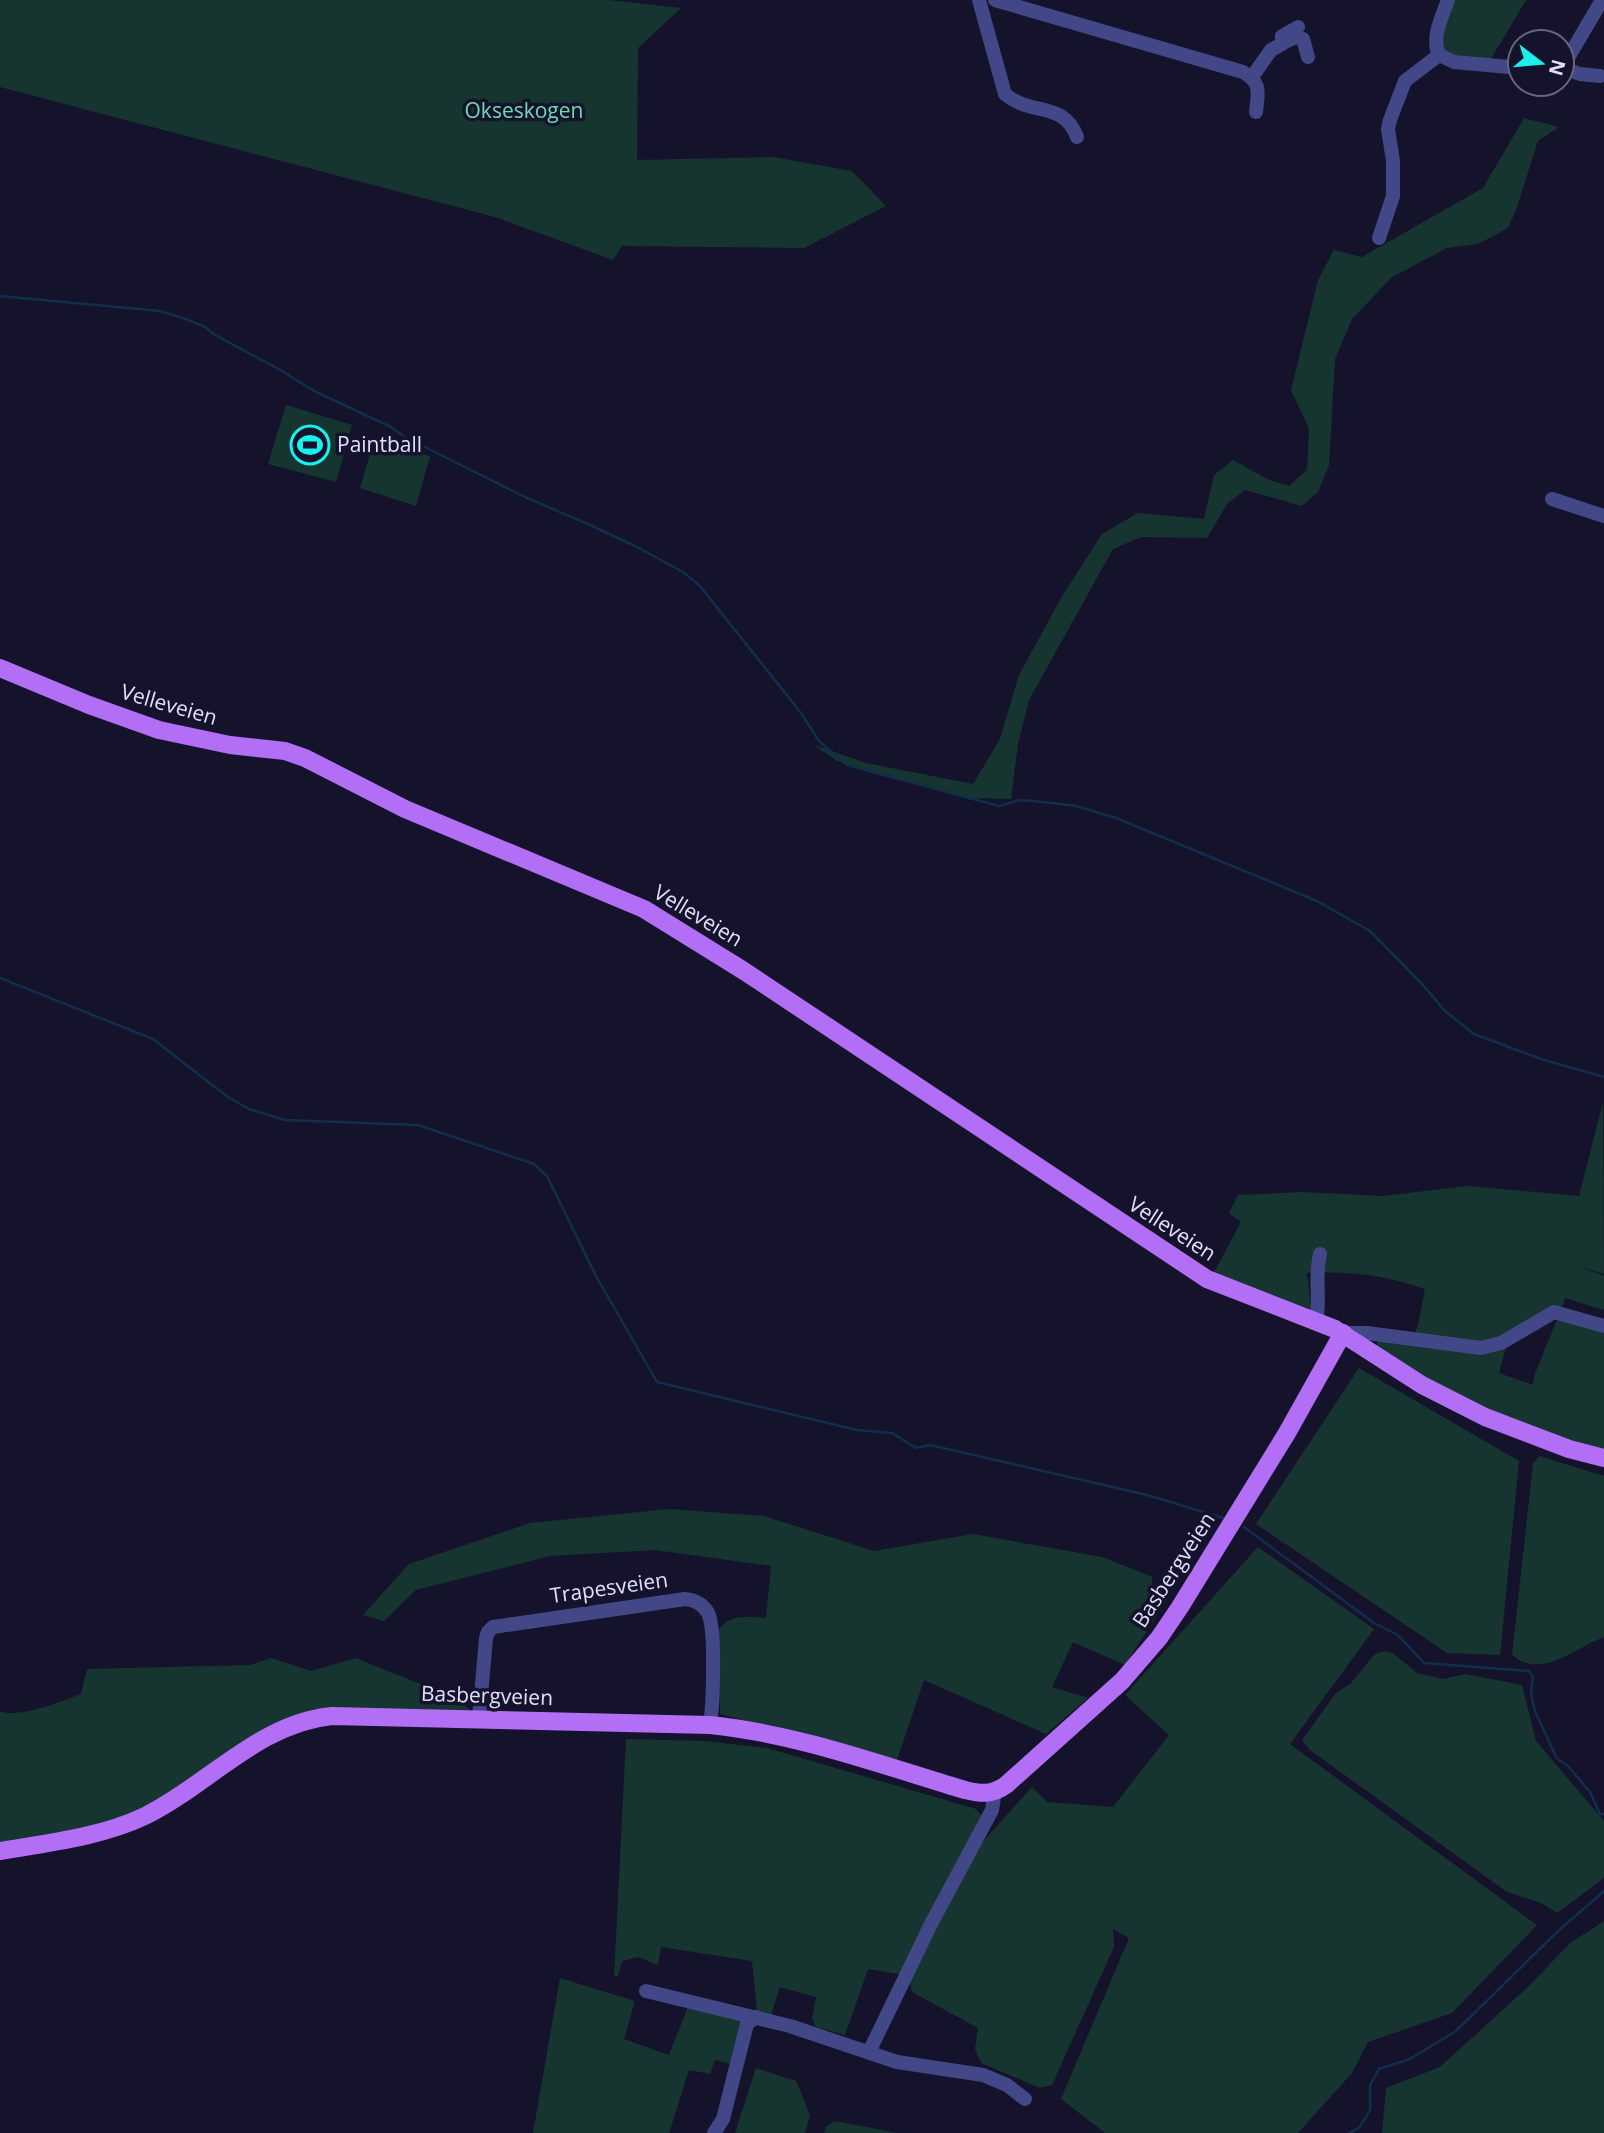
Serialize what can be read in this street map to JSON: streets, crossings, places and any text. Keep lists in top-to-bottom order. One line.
{"streets":{"main road":["Velleveien","Basbergveien"],"street":["Trapesveien"]},"crossings":[["Velleveien","Basbergveien"],["Basbergveien","Trapesveien"]],"parks":["Okseskogen"],"places":{"sports":["Paintball"]},"north":"right"}
